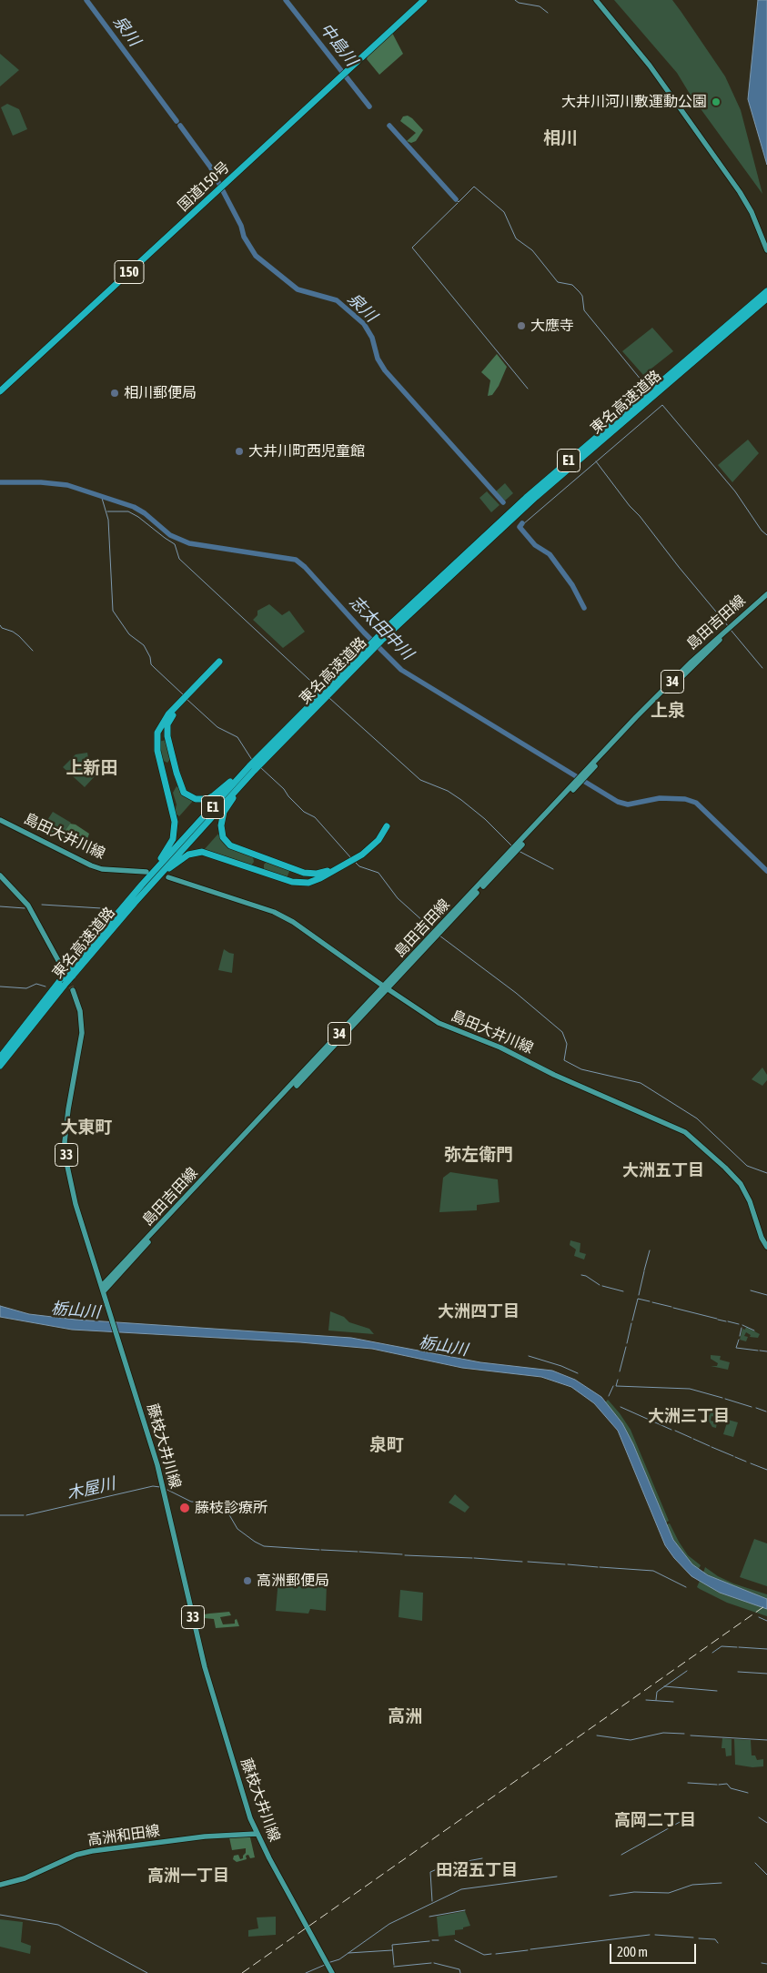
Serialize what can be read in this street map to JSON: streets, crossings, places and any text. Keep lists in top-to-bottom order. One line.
{"streets":{"highway":["国道150号","150","東名高速道路","E1"],"main road":["島田吉田線","34","島田大井川線","33","藤枝大井川線","高洲和田線"]},"crossings":[["島田吉田線","島田大井川線"],["島田吉田線","藤枝大井川線"],["藤枝大井川線","高洲和田線"]],"districts":["相川","上泉","上新田","大東町","弥左衛門","大洲五丁目","大洲四丁目","大洲三丁目","泉町","高洲","高岡二丁目","田沼五丁目","高洲一丁目"],"water":["泉川","中島川","志太田中川","栃山川","木屋川"],"places":["大井川河川敷運動公園","大應寺","相川郵便局","大井川町西児童館","藤枝診療所","高洲郵便局"],"scale_bar":"200 m"}
